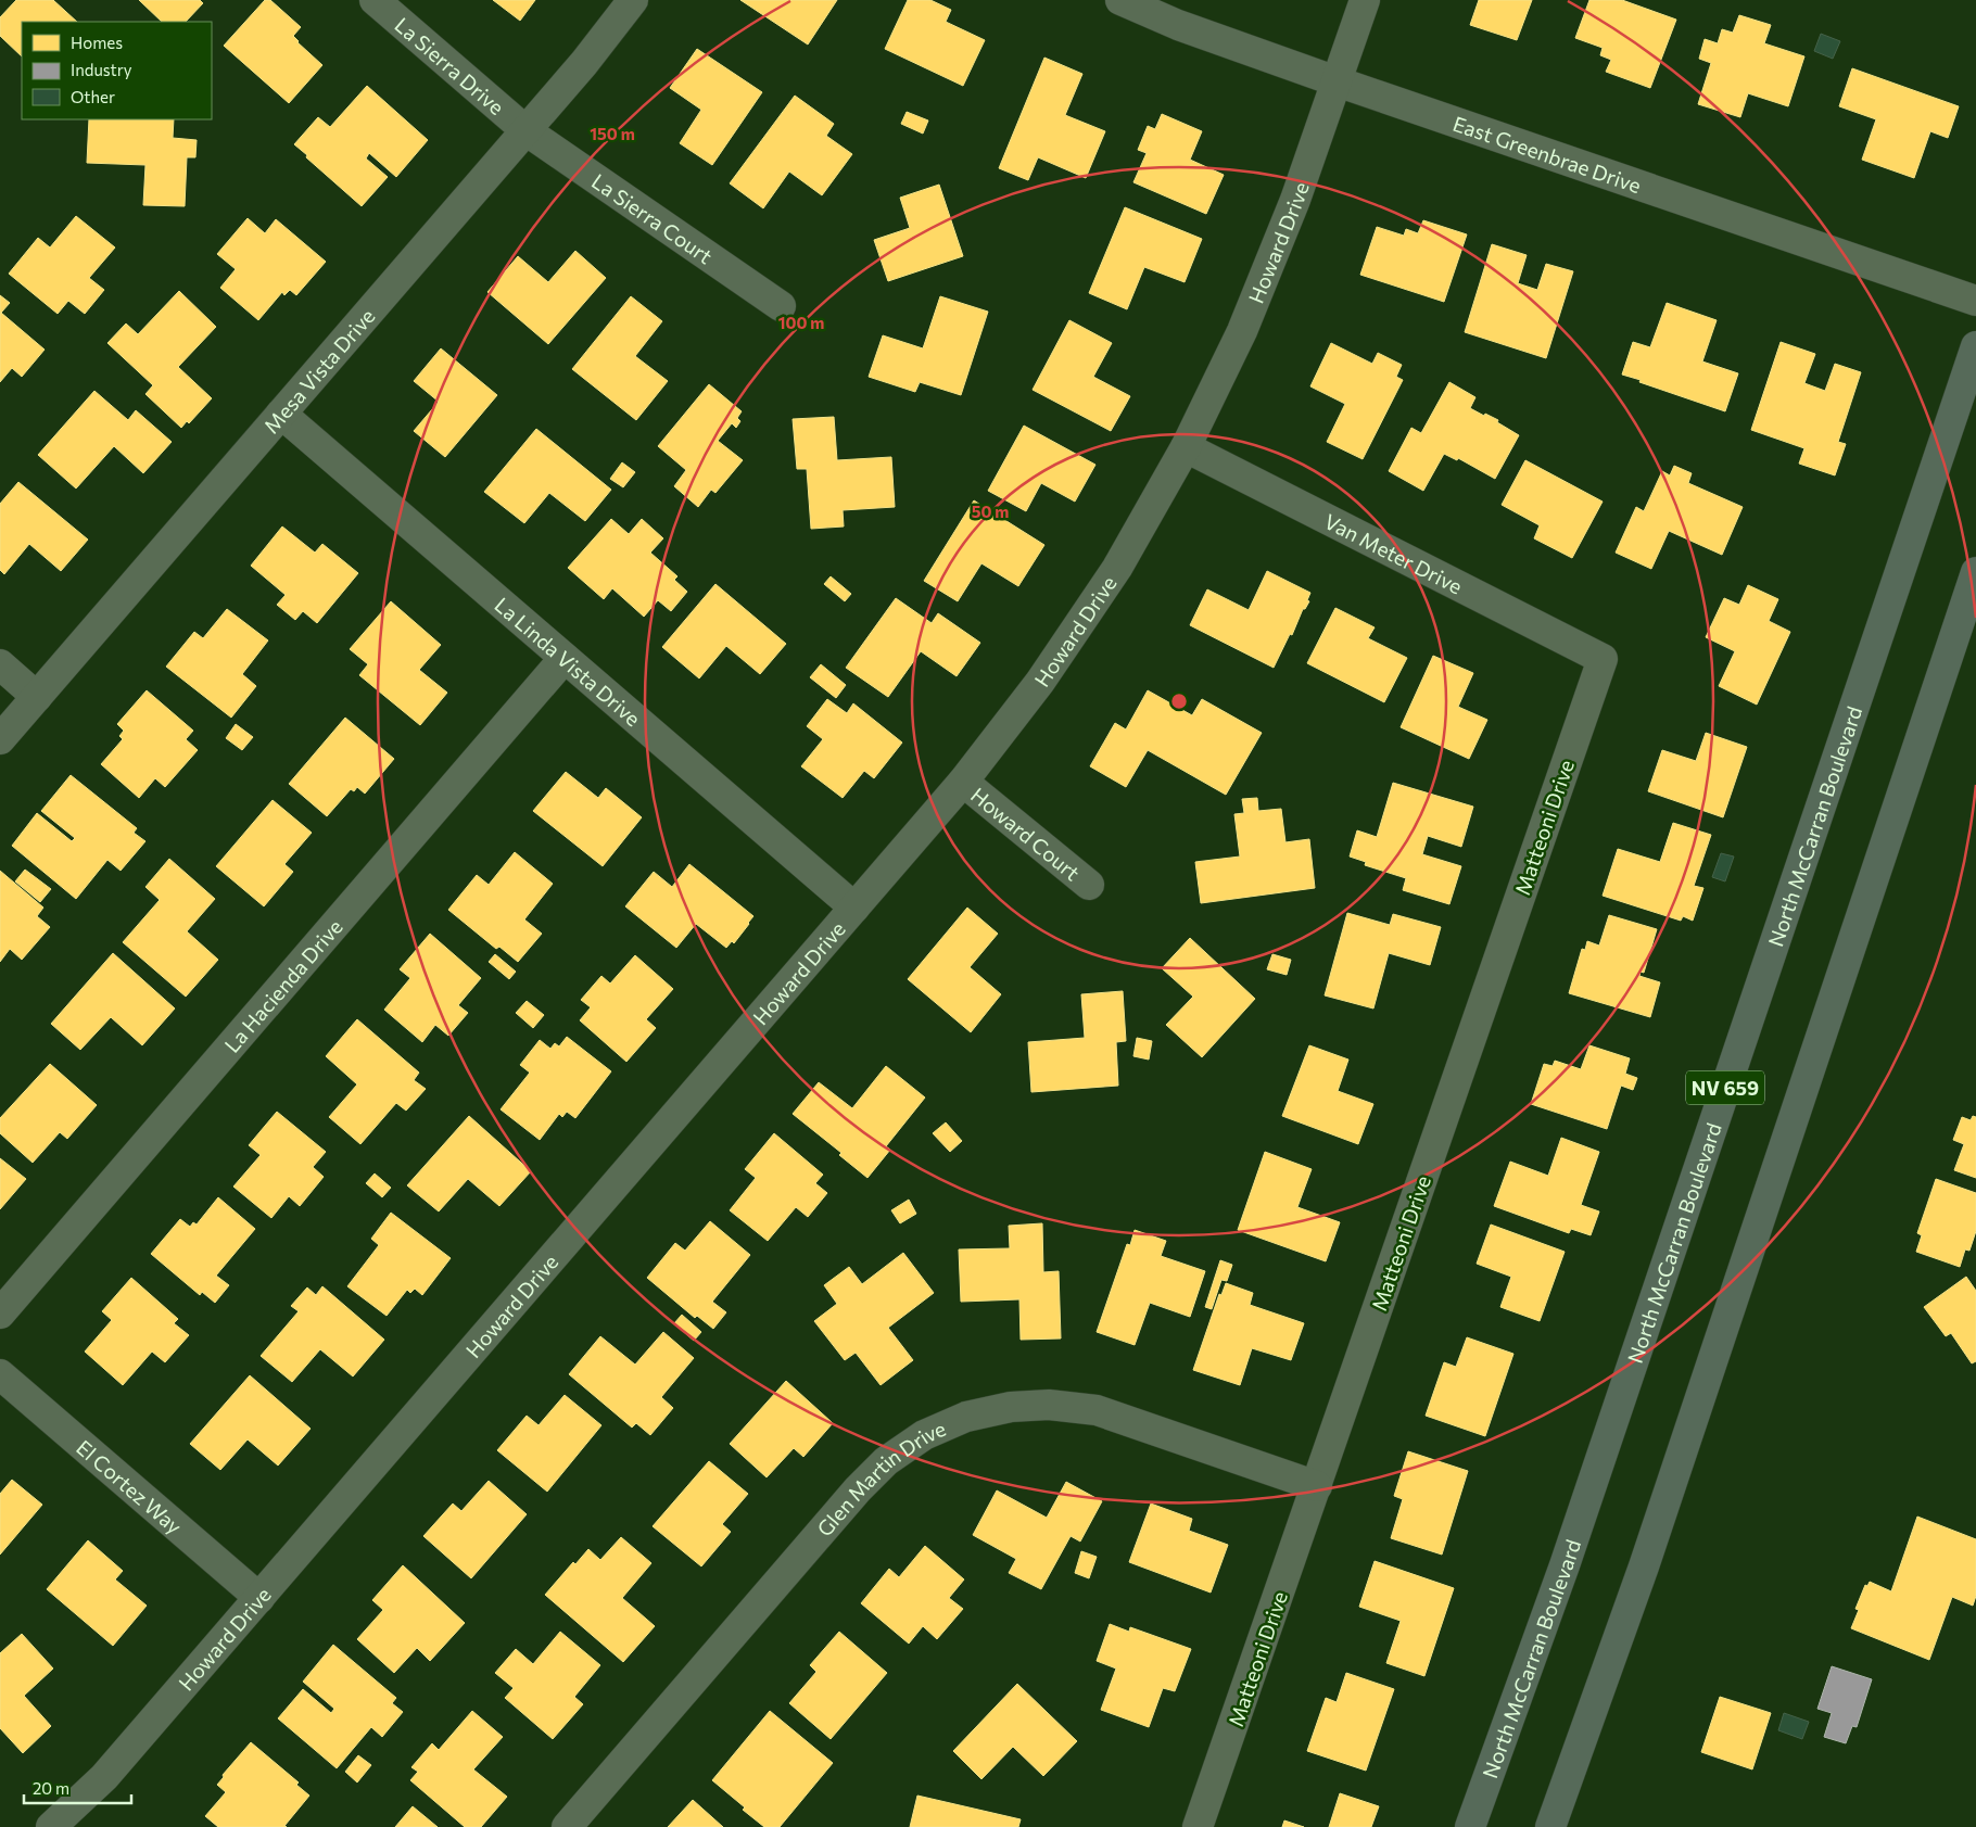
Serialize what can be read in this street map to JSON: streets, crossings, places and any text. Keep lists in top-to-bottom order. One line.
{"streets":{"main road":["North McCarran Boulevard","NV 659"],"street":["La Sierra Drive","East Greenbrae Drive","La Sierra Court","Howard Drive","Mesa Vista Drive","Van Meter Drive","La Linda Vista Drive","Matteoni Drive","Howard Court","La Hacienda Drive","Glen Martin Drive","El Cortez Way"]},"crossings":[["La Sierra Drive","La Sierra Court"],["La Sierra Drive","Mesa Vista Drive"],["East Greenbrae Drive","Howard Drive"],["La Sierra Court","Mesa Vista Drive"],["Howard Drive","Van Meter Drive"],["Howard Drive","La Linda Vista Drive"],["Howard Drive","Howard Court"],["Howard Drive","El Cortez Way"],["Mesa Vista Drive","La Linda Vista Drive"],["Van Meter Drive","Matteoni Drive"],["La Linda Vista Drive","La Hacienda Drive"],["Matteoni Drive","Glen Martin Drive"]],"legend":["Homes","Industry","Other"],"scale_bar":"20 m","rings":["150 m","100 m","50 m"]}
